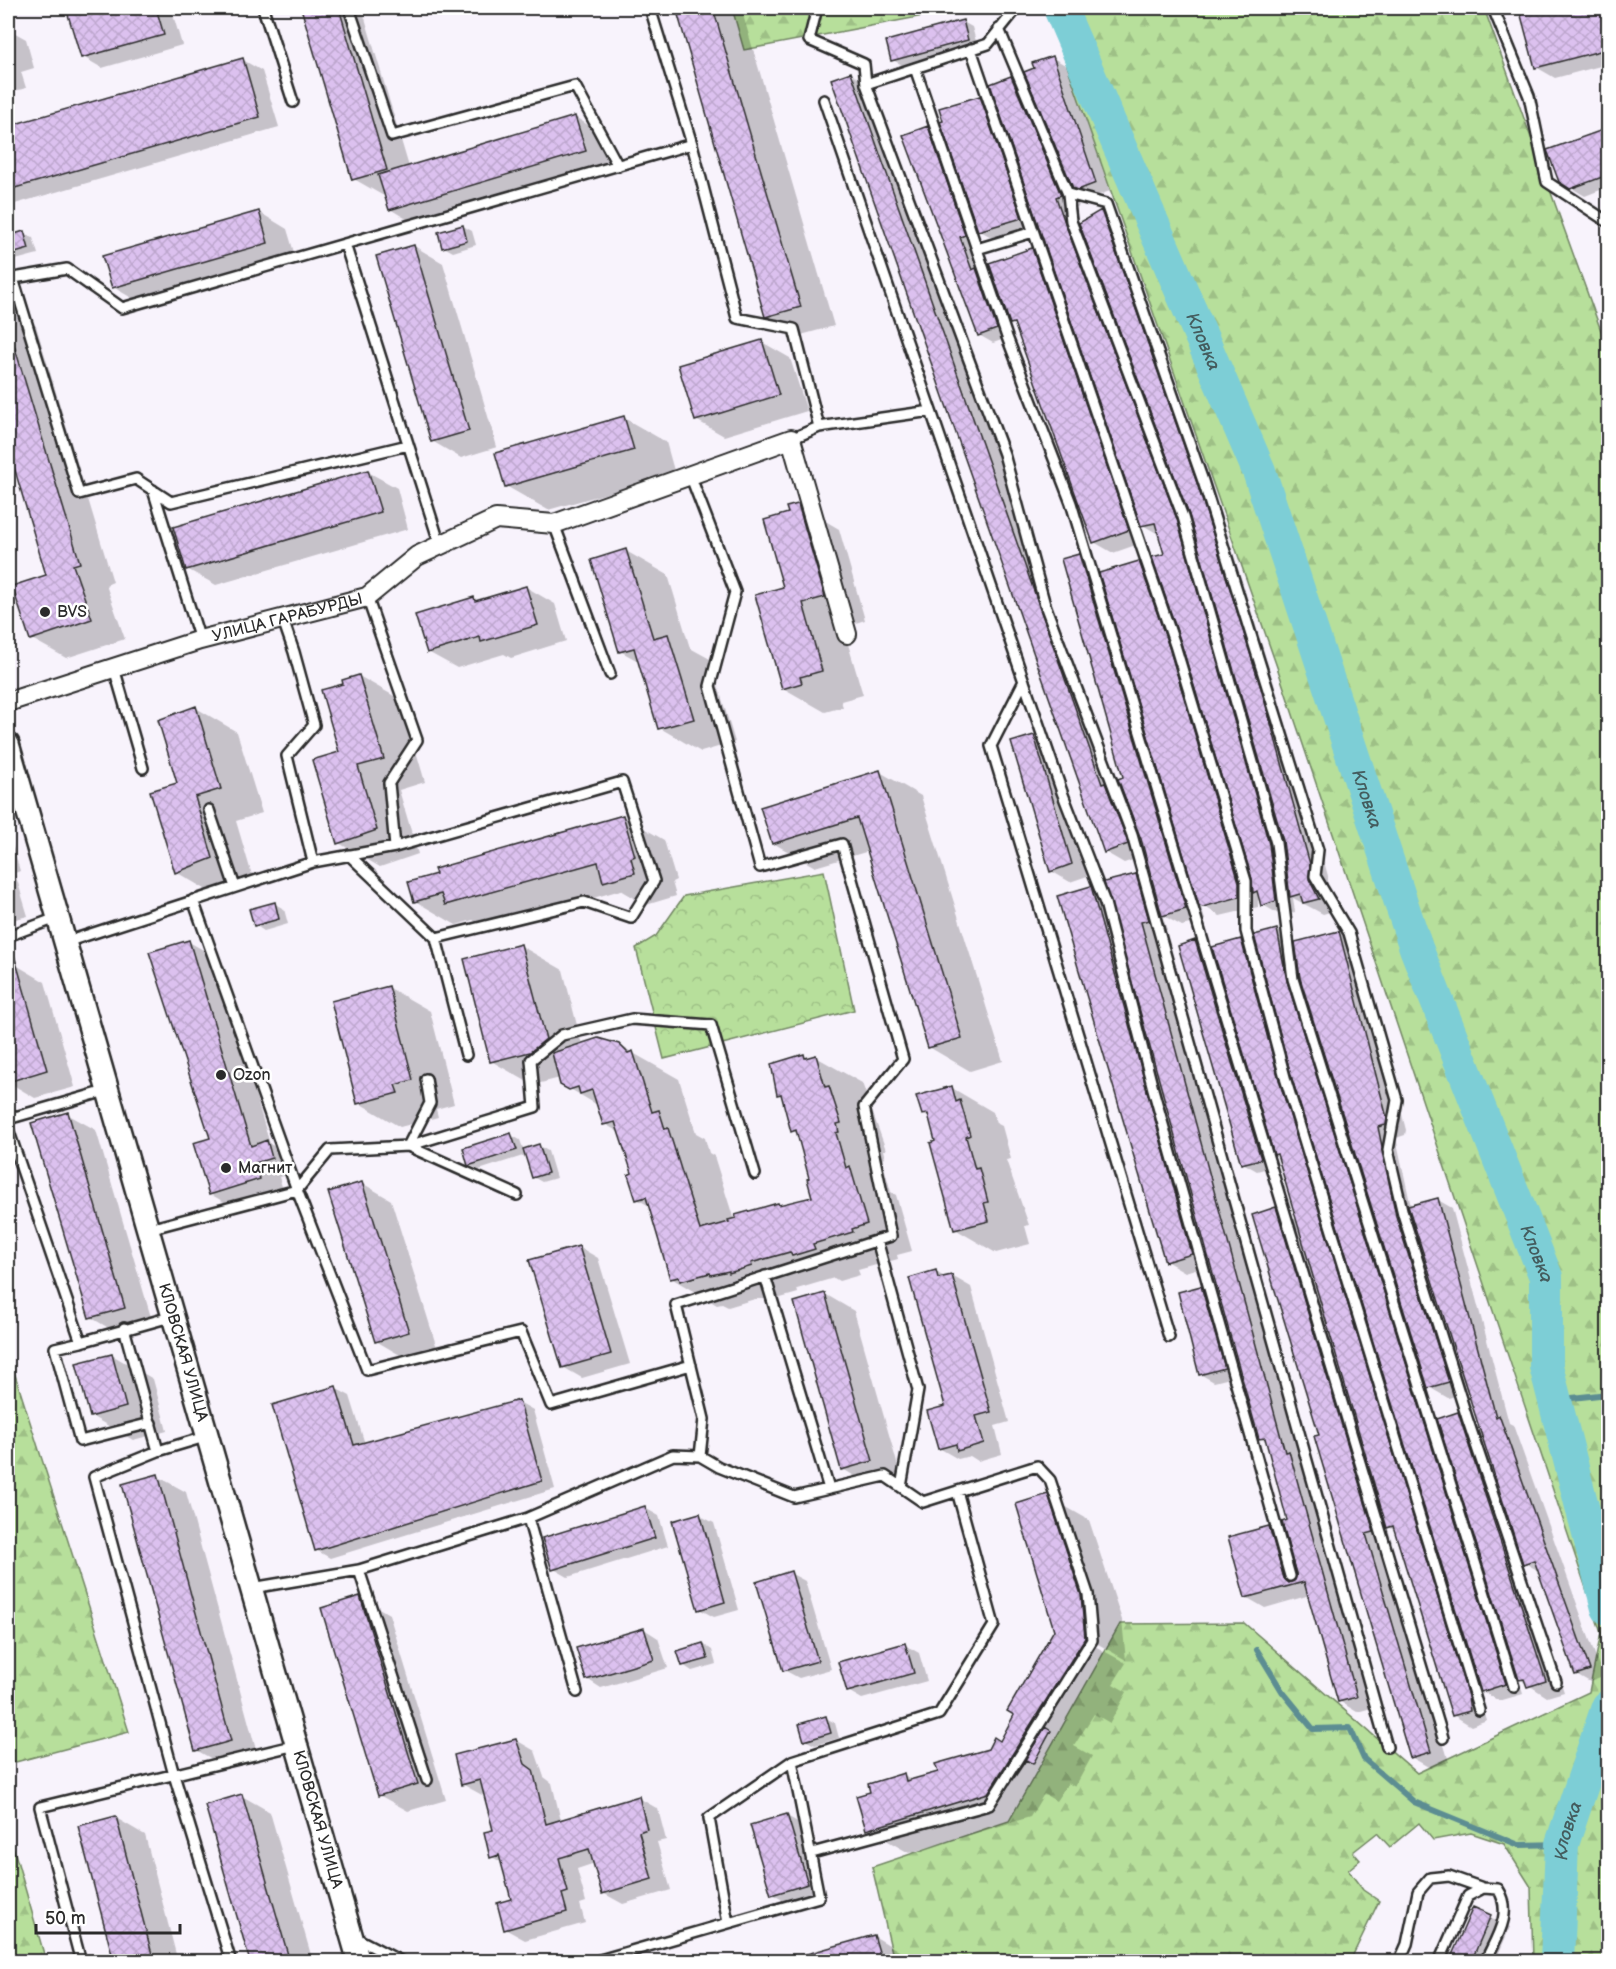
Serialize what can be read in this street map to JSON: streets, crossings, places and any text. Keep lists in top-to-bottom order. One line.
{"streets":{"street":["УЛИЦА ГАРАБУРДЫ","КЛОВСКАЯ УЛИЦА"]},"water":["Кловка"],"places":["BVS","Ozon","Магнит"],"scale_bar":"50 m"}
